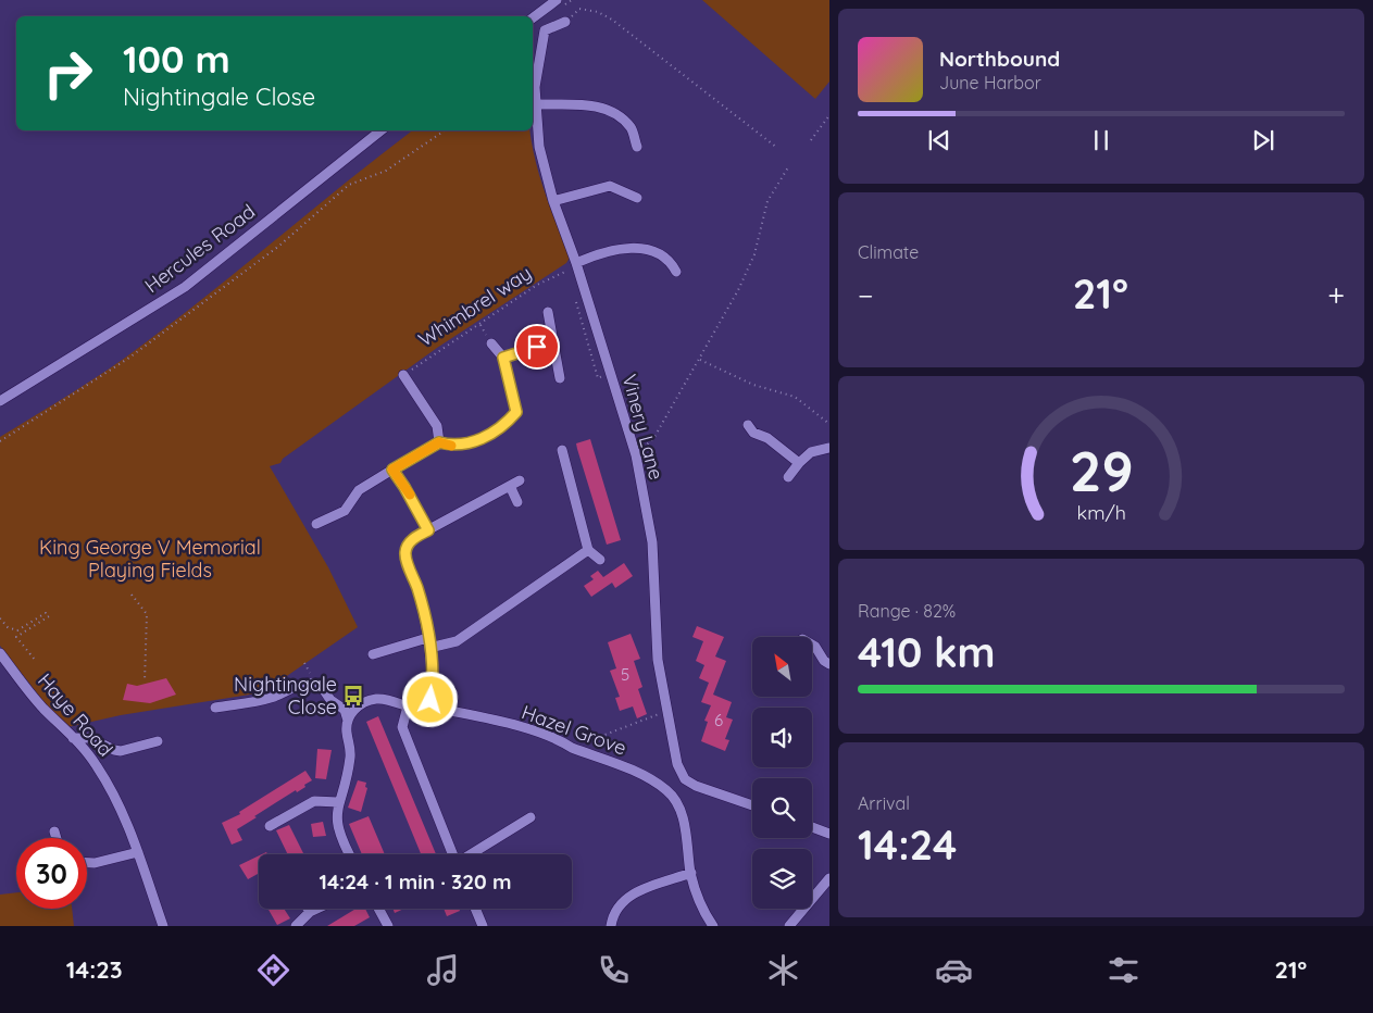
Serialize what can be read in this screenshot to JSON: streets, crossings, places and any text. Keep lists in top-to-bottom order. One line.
{"streets":{"street":["Hercules Road","Vinery Lane","Haye Road","Hazel Grove"],"path":["Whimbrel way"]},"parks":["King George V Memorial Playing Fields"],"places":{"bus stop":["Nightingale Close"]},"house_numbers":["5","6"],"north":"top left","page":{"turn":["100 m","Nightingale Close"],"song":["Northbound","June Harbor"],"tile":["Climate",["Range · 82%","410 km"],["Arrival","14:24"]],"heat":["−","21°","+"],"limit":"30","trip":"14:24 · 1 min · 320 m","tabs":["14:23","21°"],"gauge":["29","km/h"]}}
